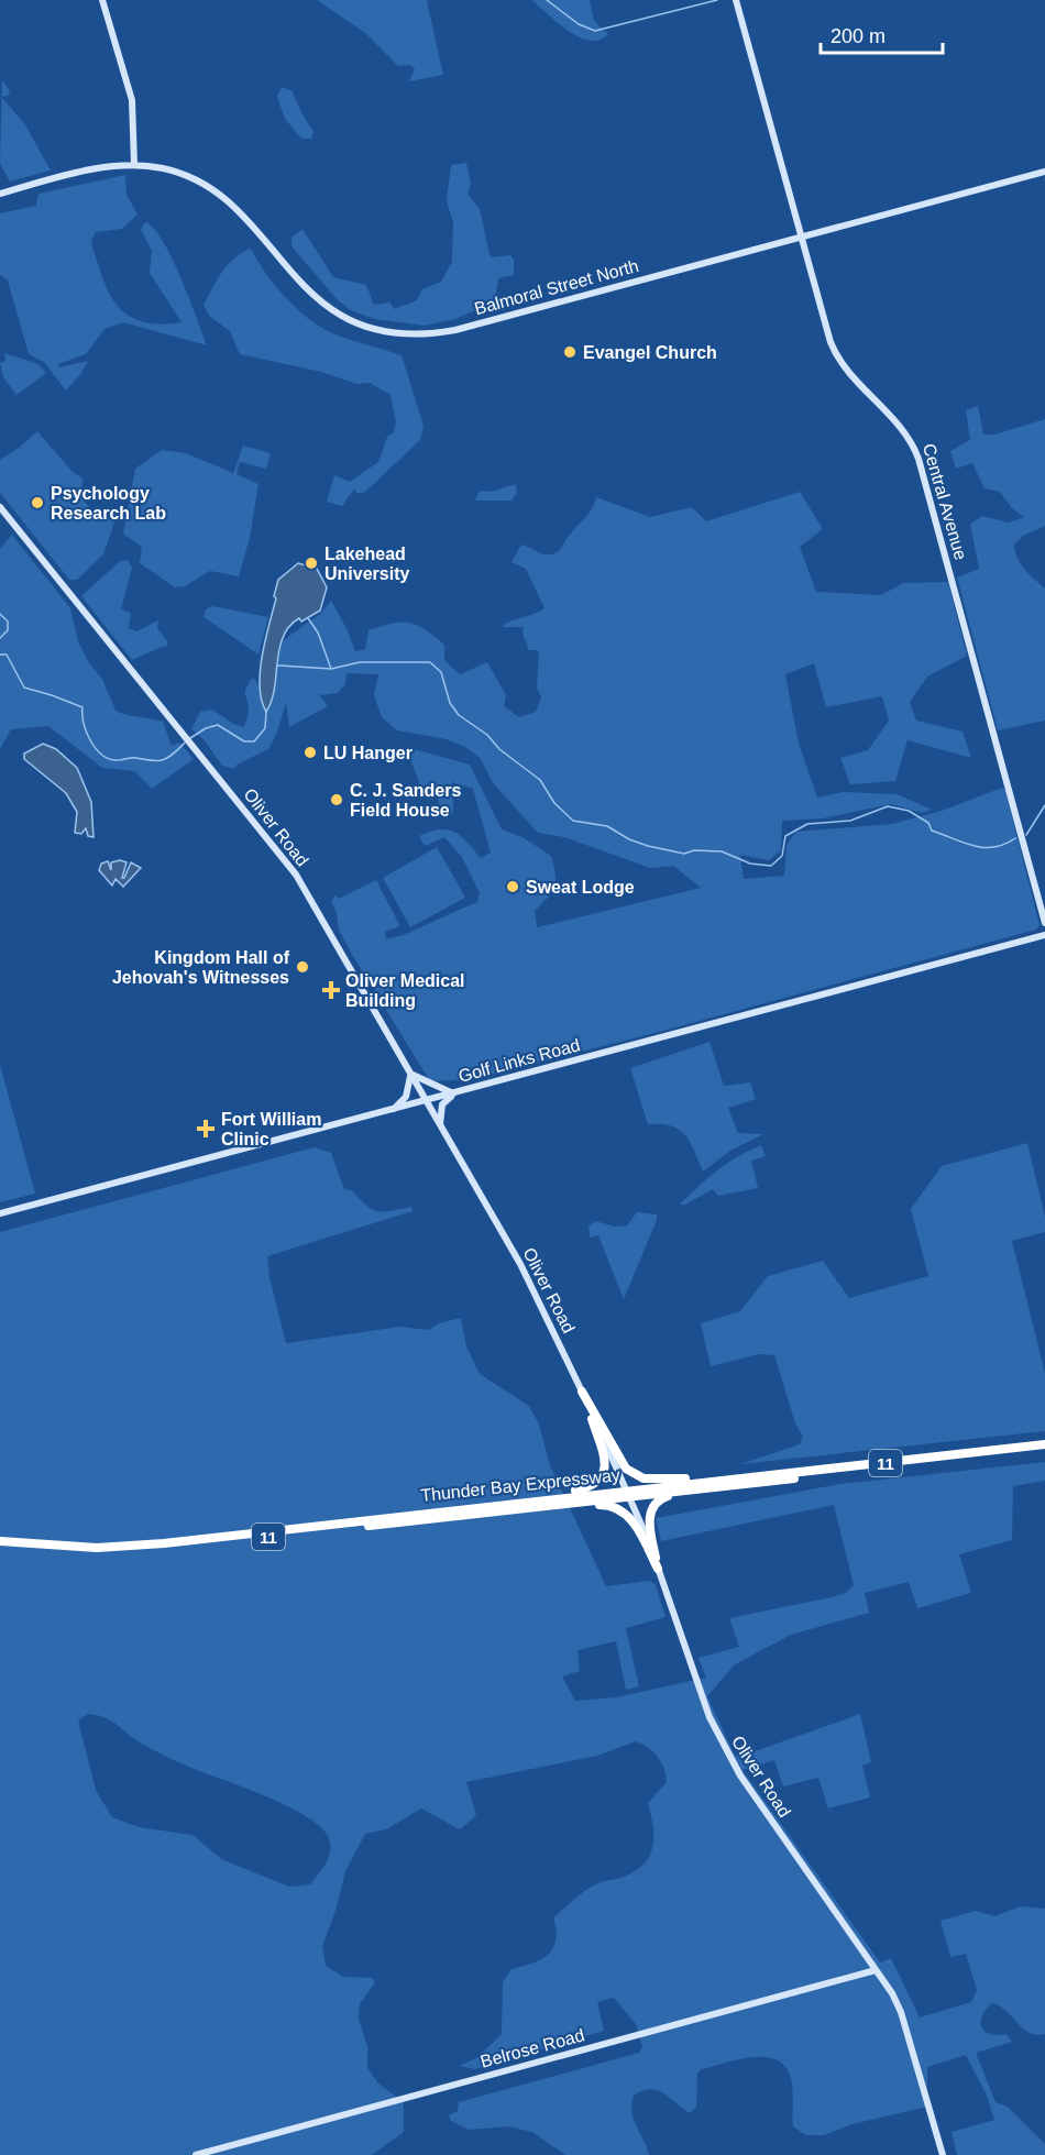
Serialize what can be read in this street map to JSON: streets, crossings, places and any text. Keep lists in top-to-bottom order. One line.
{"streets":{"highway":["11","Thunder Bay Expressway"],"main road":["Balmoral Street North","Central Avenue","Oliver Road","Golf Links Road","Belrose Road"]},"crossings":[["Balmoral Street North","Central Avenue"],["Oliver Road","Golf Links Road"],["Oliver Road","Thunder Bay Expressway"],["Oliver Road","Belrose Road"]],"places":{"other":["Evangel Church","Psychology Research Lab","Lakehead University","LU Hanger","C. J. Sanders Field House","Sweat Lodge","Kingdom Hall of Jehovah's Witnesses"],"health":["Oliver Medical Building","Fort William Clinic"]},"scale_bar":"200 m"}
